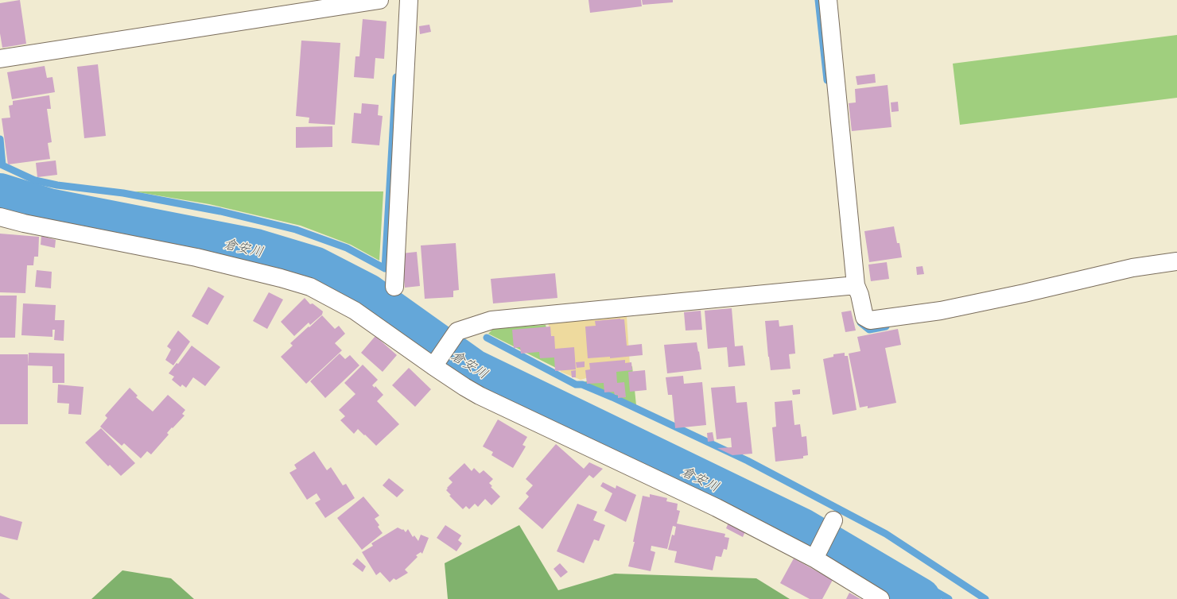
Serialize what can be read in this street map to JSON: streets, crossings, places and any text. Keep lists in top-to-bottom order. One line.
{"water":["倉安川"]}
